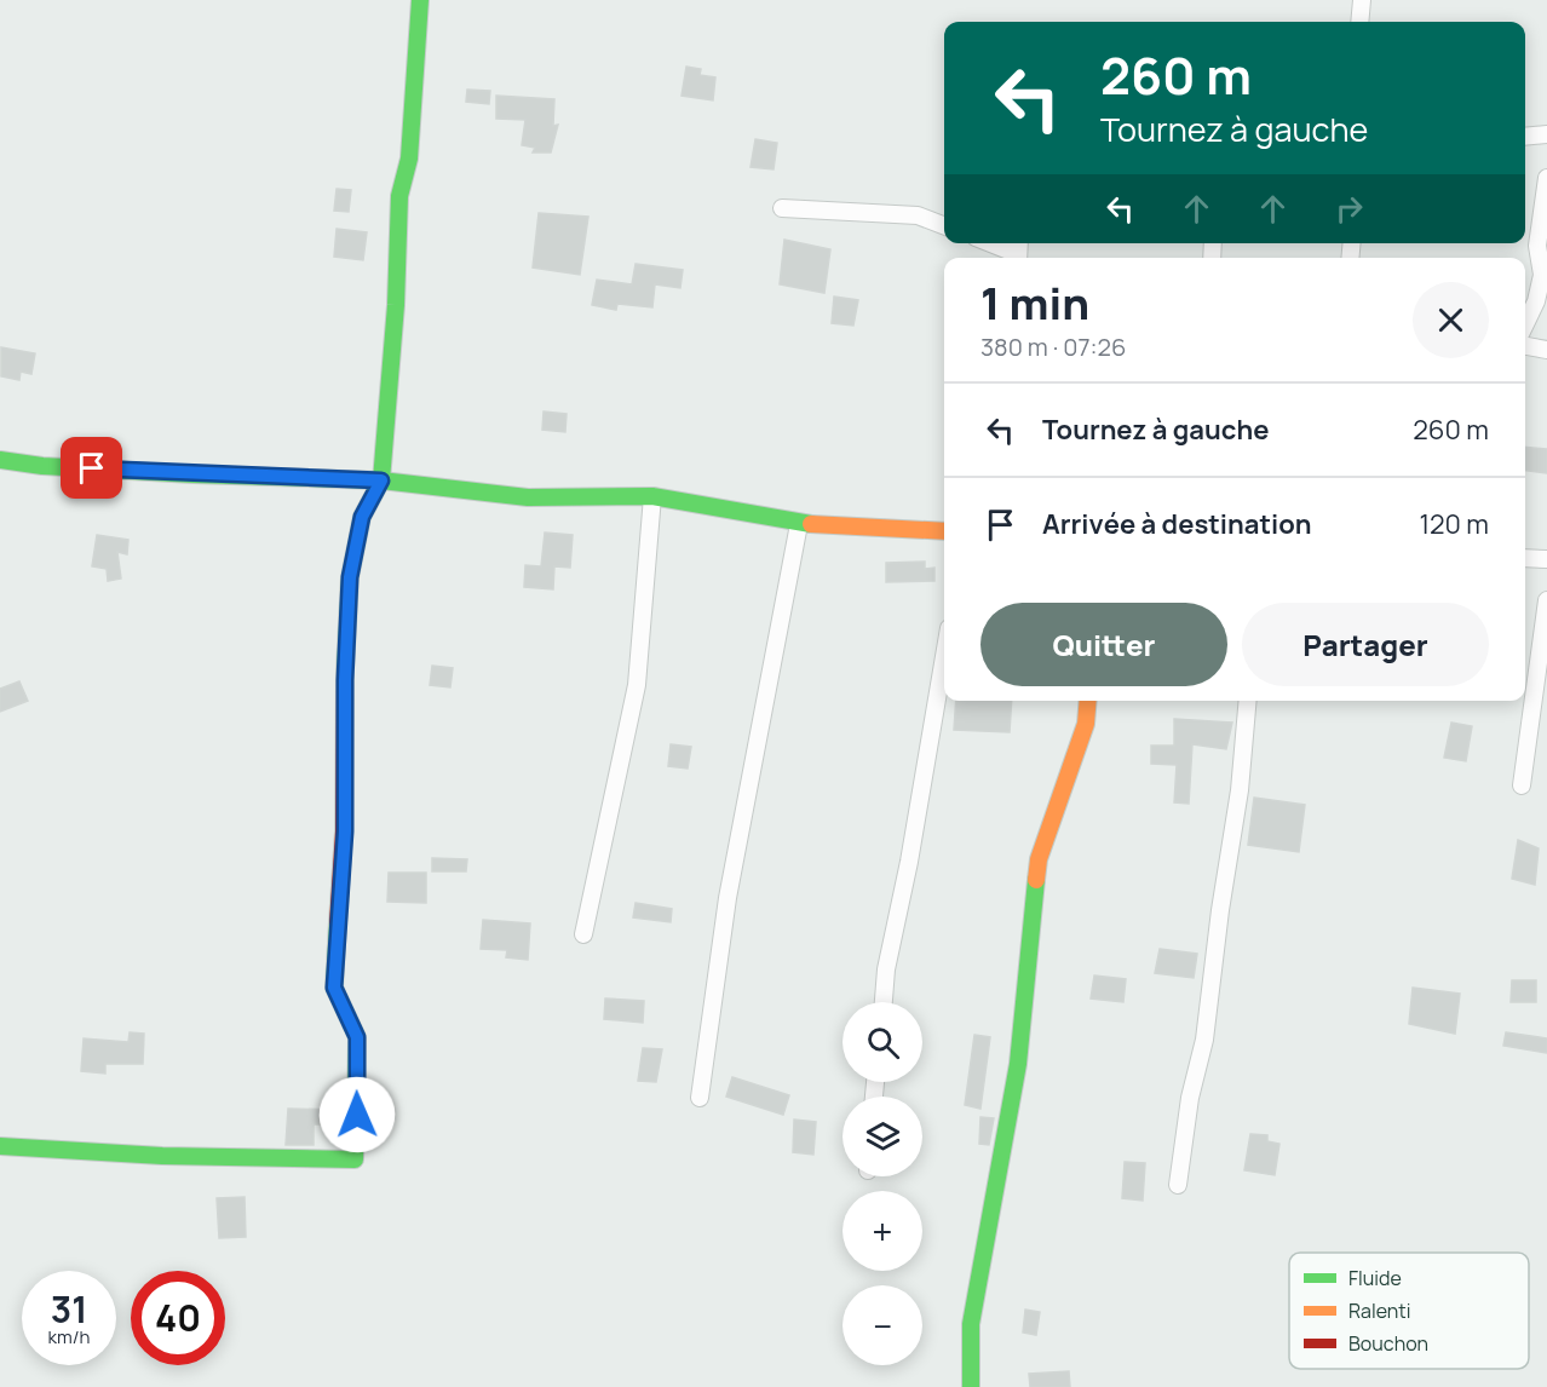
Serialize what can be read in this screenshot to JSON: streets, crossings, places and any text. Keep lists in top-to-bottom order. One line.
{"legend":["Fluide","Ralenti","Bouchon"],"page":{"turn":["260 m","Tournez à gauche"],"heading":["1 min","380 m · 07:26"],"list":[{"name":"Tournez à gauche","value":"260 m"},{"name":"Arrivée à destination","value":"120 m"}],"buttons":["Quitter","Partager"],"map_buttons":["+","−"],"speed":"31 km/h","limit":"40"}}
